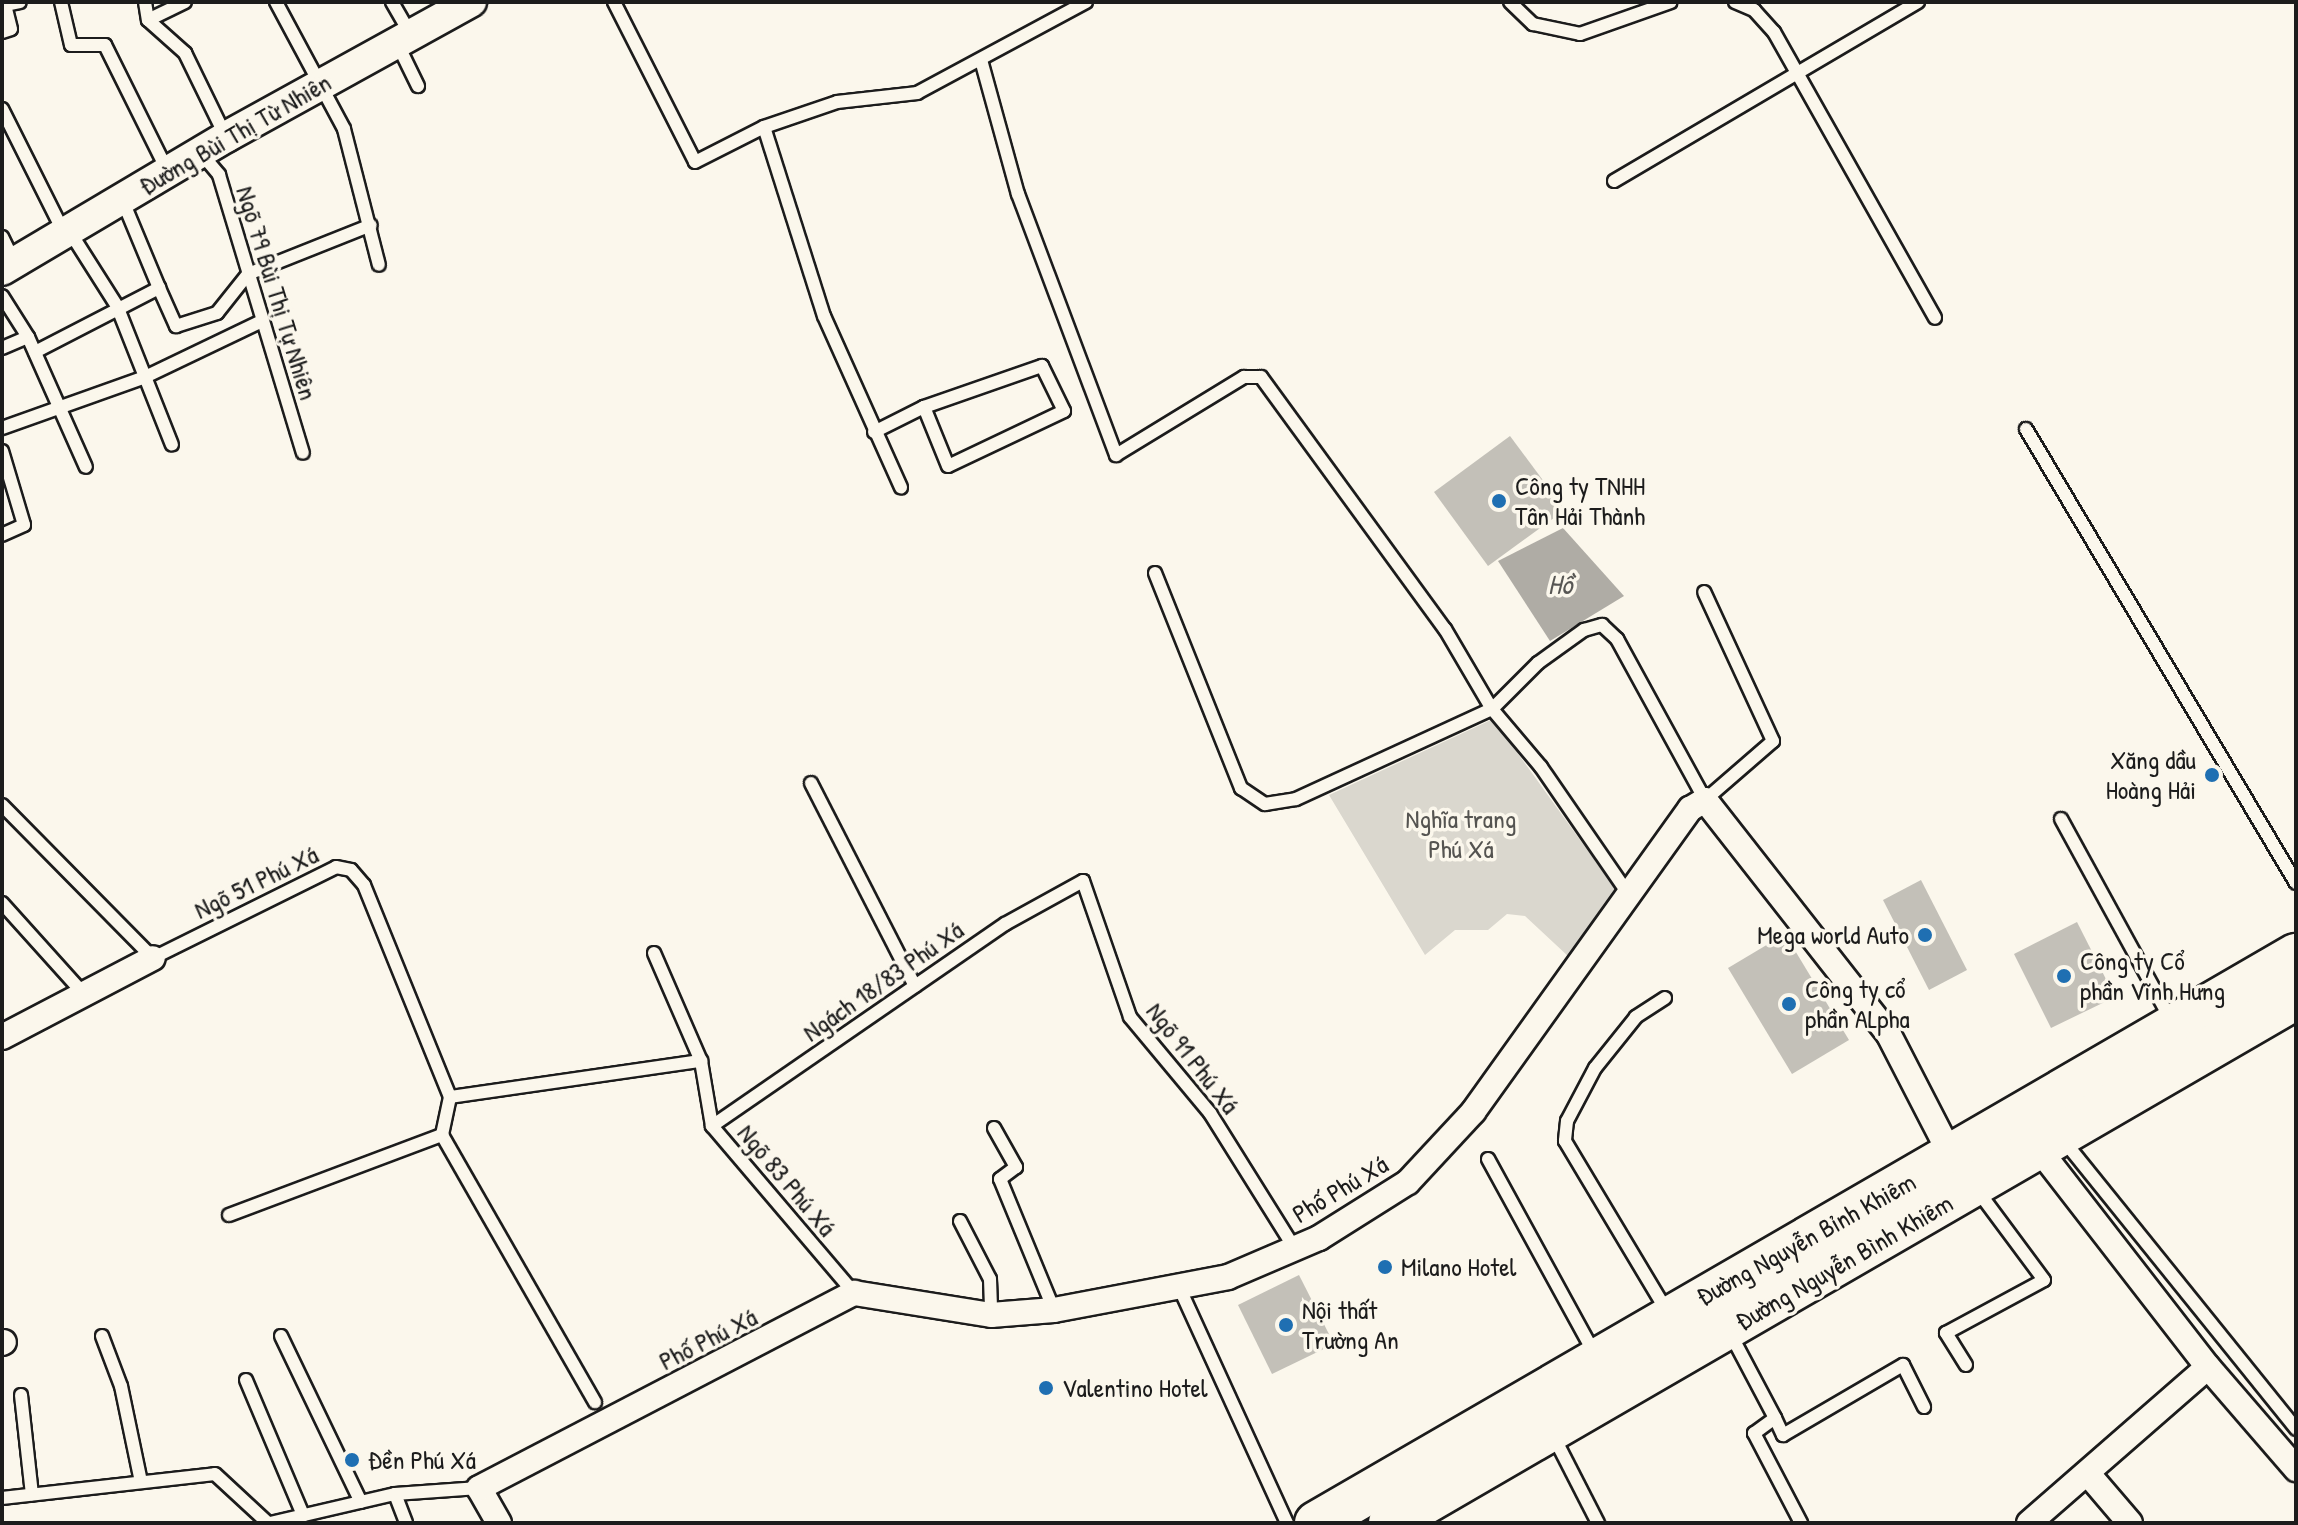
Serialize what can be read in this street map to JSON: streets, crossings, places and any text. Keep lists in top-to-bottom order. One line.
{"streets":{"highway":["Đường Nguyễn Bỉnh Khiêm","Đường Nguyễn Bình Khiêm"],"street":["Đường Bùi Thị Từ Nhiên","Phố Phú Xá"],"lane":["Ngõ 79 Bùi Thị Tự Nhiên","Ngõ 51 Phú Xá","Ngách 18/83 Phú Xá","Ngõ 91 Phú Xá","Ngõ 83 Phú Xá"]},"crossings":[["Đường Bùi Thị Từ Nhiên","Ngõ 79 Bùi Thị Tự Nhiên"],["Ngách 18/83 Phú Xá","Ngõ 91 Phú Xá"],["Ngách 18/83 Phú Xá","Ngõ 83 Phú Xá"],["Ngõ 91 Phú Xá","Phố Phú Xá"],["Ngõ 83 Phú Xá","Phố Phú Xá"],["Đường Nguyễn Bỉnh Khiêm","Đường Nguyễn Bình Khiêm"]],"water":["Hồ"],"parks":["Nghĩa trang Phú Xá"],"places":["Công ty TNHH Tân Hải Thành","Xăng dầu Hoàng Hải","Mega world Auto","Công ty Cổ phần Vĩnh Hưng","Công ty cổ phần ALpha","Milano Hotel","Nội thất Trường An","Valentino Hotel","Đền Phú Xá"]}
